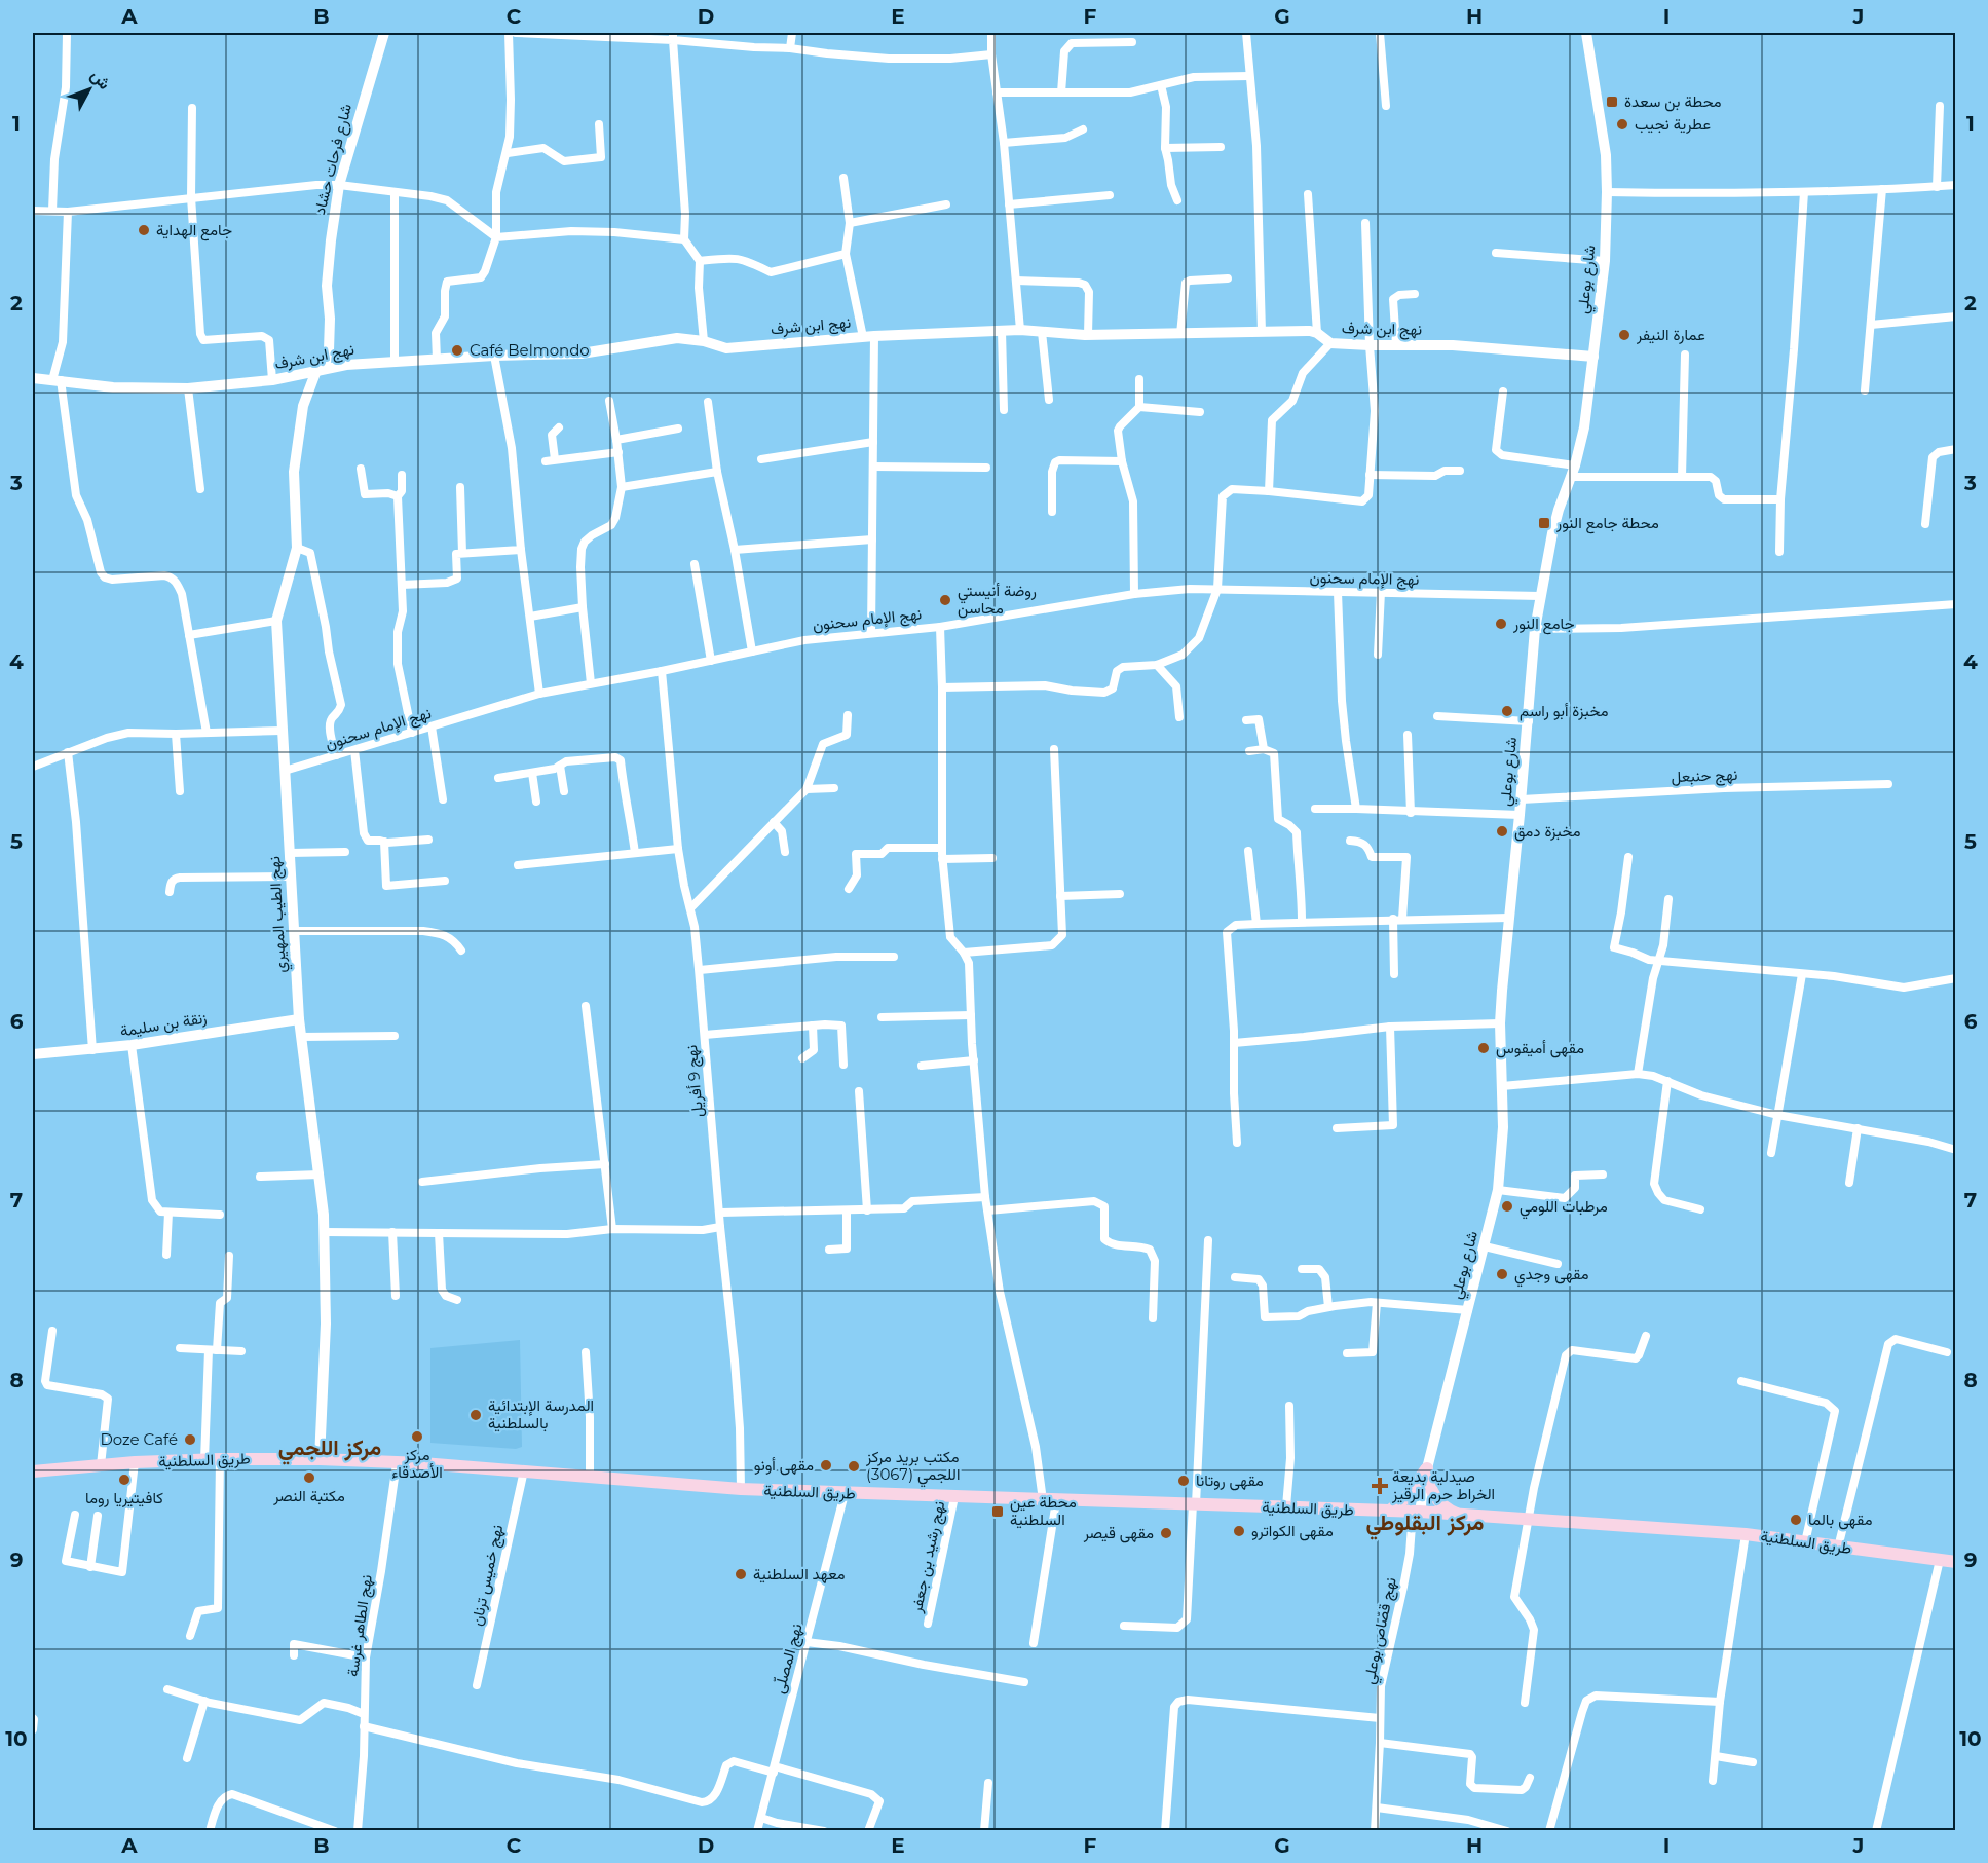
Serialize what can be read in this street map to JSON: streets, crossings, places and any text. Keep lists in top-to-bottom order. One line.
{"streets":{"main road":["طريق السلطنية"],"street":["شارع فرحات حشاد","شارع بوعلي","نهج ابن شرف","نهج الإمام سحنون","نهج حنبعل","نهج الطيب المهيري","زنقة بن سليمة","نهج 9 أفريل","نهج رشيد بن جعفر","نهج خميس ترنان","نهج الطاهر غرسة","نهج قصّاص بوعلي","نهج المصلّى"]},"crossings":[["شارع فرحات حشاد","نهج ابن شرف"],["شارع فرحات حشاد","نهج الطيب المهيري"],["شارع بوعلي","نهج ابن شرف"],["شارع بوعلي","نهج الإمام سحنون"],["شارع بوعلي","نهج حنبعل"],["شارع بوعلي","طريق السلطنية"],["شارع بوعلي","نهج قصّاص بوعلي"],["نهج ابن شرف","نهج الطيب المهيري"],["نهج الإمام سحنون","نهج الطيب المهيري"],["نهج الإمام سحنون","نهج 9 أفريل"],["نهج الطيب المهيري","زنقة بن سليمة"],["نهج الطيب المهيري","طريق السلطنية"],["نهج 9 أفريل","طريق السلطنية"],["طريق السلطنية","نهج رشيد بن جعفر"],["طريق السلطنية","نهج خميس ترنان"],["طريق السلطنية","نهج الطاهر غرسة"],["طريق السلطنية","نهج قصّاص بوعلي"],["طريق السلطنية","نهج المصلّى"]],"districts":["مركز اللجمي","مركز البقلوطي"],"places":{"transit":["محطة بن سعدة","محطة جامع النور","محطة عين السلطنية"],"other":["عطرية نجيب","جامع الهداية","عمارة النيفر","Café Belmondo","روضة أنيستي محاسن","جامع النور","مخبزة أبو راسم","مخبزة دمق","مقهى أميقوس","مرطبات اللومي","مقهى وجدي","المدرسة الإبتدائية بالسلطنية","مركز الأصدقاء","Doze Café","مقهى أونو","مكتب بريد مركز اللجمي (3067)","مكتبة النصر","كافيتيريا روما","مقهى روتانا","مقهى بالما","مقهى الكواترو","مقهى قيصر","معهد السلطنية"],"health":["صيدلية بديعة الخراط حرم الرقيز"]},"north":"top right","grid":{"columns":["A","B","C","D","E","F","G","H","I","J"],"rows":["1","2","3","4","5","6","7","8","9","10"]}}
